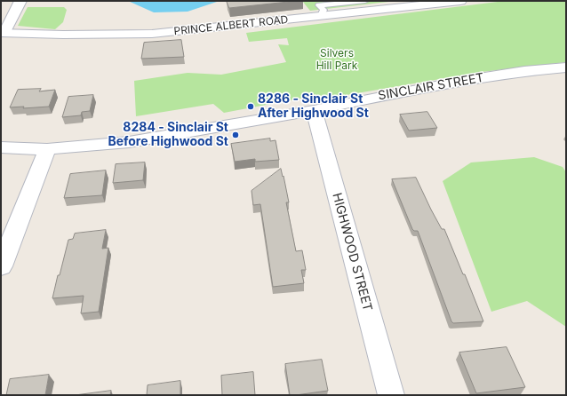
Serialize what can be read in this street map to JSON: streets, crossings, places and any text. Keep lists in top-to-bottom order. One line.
{"streets":{"street":["PRINCE ALBERT ROAD","SINCLAIR STREET","HIGHWOOD STREET"]},"crossings":[["SINCLAIR STREET","HIGHWOOD STREET"]],"parks":["Silvers Hill Park"],"places":["8286 - Sinclair St After Highwood St","8284 - Sinclair St Before Highwood St"]}
